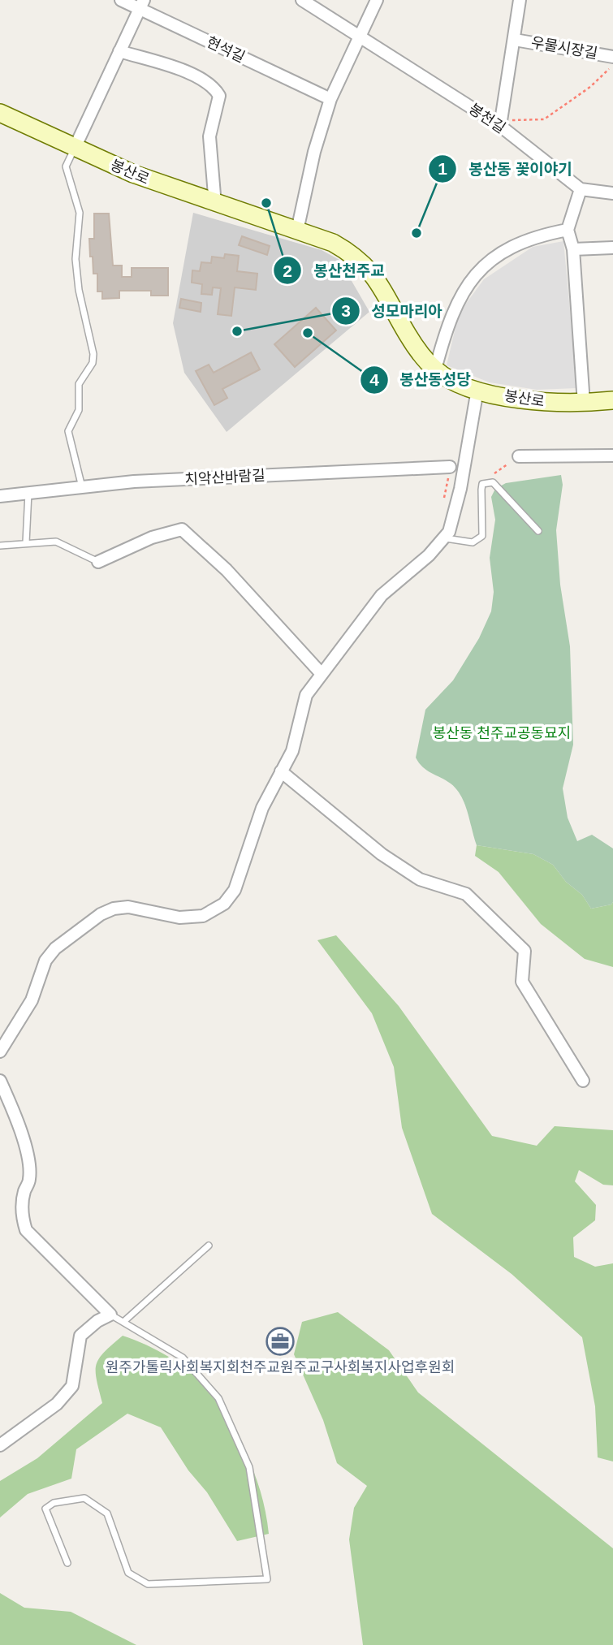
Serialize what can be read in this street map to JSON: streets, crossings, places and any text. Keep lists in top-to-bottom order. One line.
{"streets":{"street":["우물시장길","현석길","봉천길","봉산로","치악산바람길"]},"parks":["봉산동 천주교공동묘지"],"places":{"other":["봉산천주교","봉산동 꽃이야기","성모마리아","봉산동성당"],"office":["원주가톨릭사회복지회천주교원주교구사회복지사업후원회"]}}
